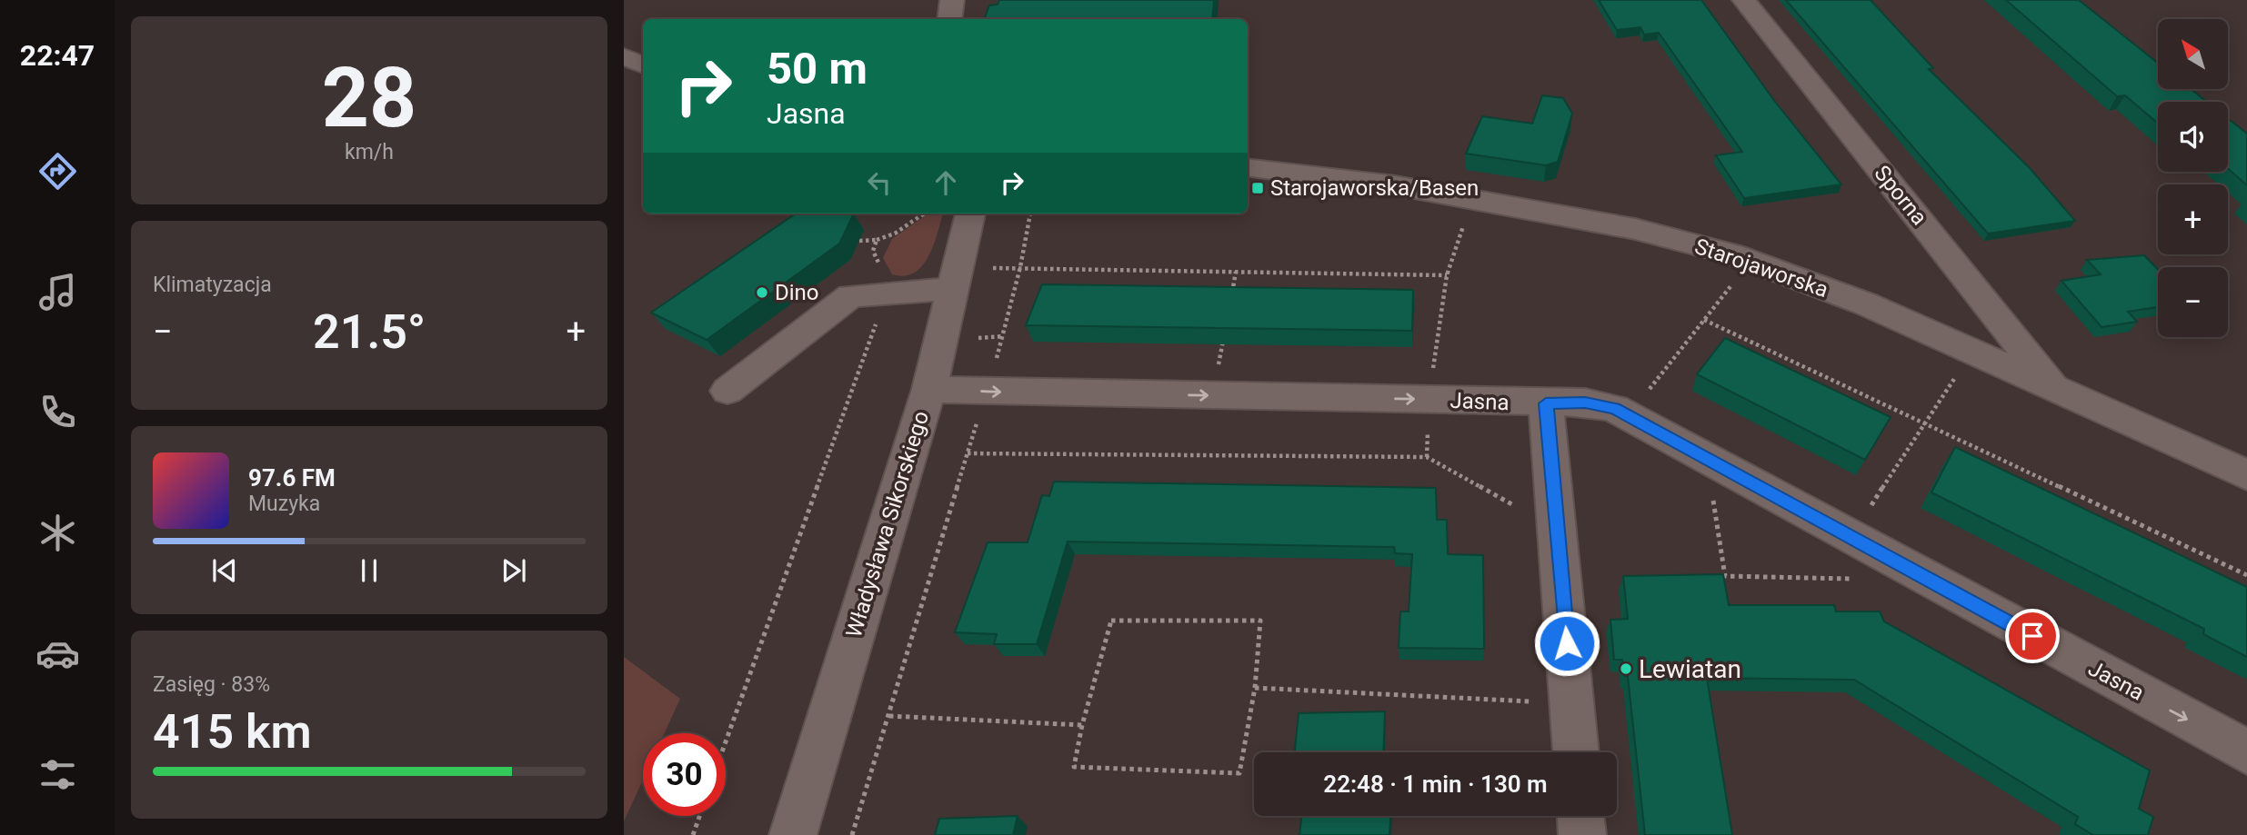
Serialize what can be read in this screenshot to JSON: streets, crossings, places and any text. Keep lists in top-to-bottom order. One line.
{"streets":{"street":["Sporna","Starojaworska","Jasna","Władysława Sikorskiego"]},"crossings":[["Sporna","Starojaworska"],["Jasna","Władysława Sikorskiego"]],"one_way":["Jasna"],"places":{"transit":["Starojaworska/Basen"],"other":["Dino","Lewiatan"]},"north":"top left","page":{"tabs":"22:47","tile":[["28","km/h"],"Klimatyzacja",["Zasięg · 83%","415 km"]],"map_buttons":["+","−"],"turn":["50 m","Jasna"],"heat":["−","21.5°","+"],"song":["97.6 FM","Muzyka"],"limit":"30","trip":"22:48 · 1 min · 130 m"}}
